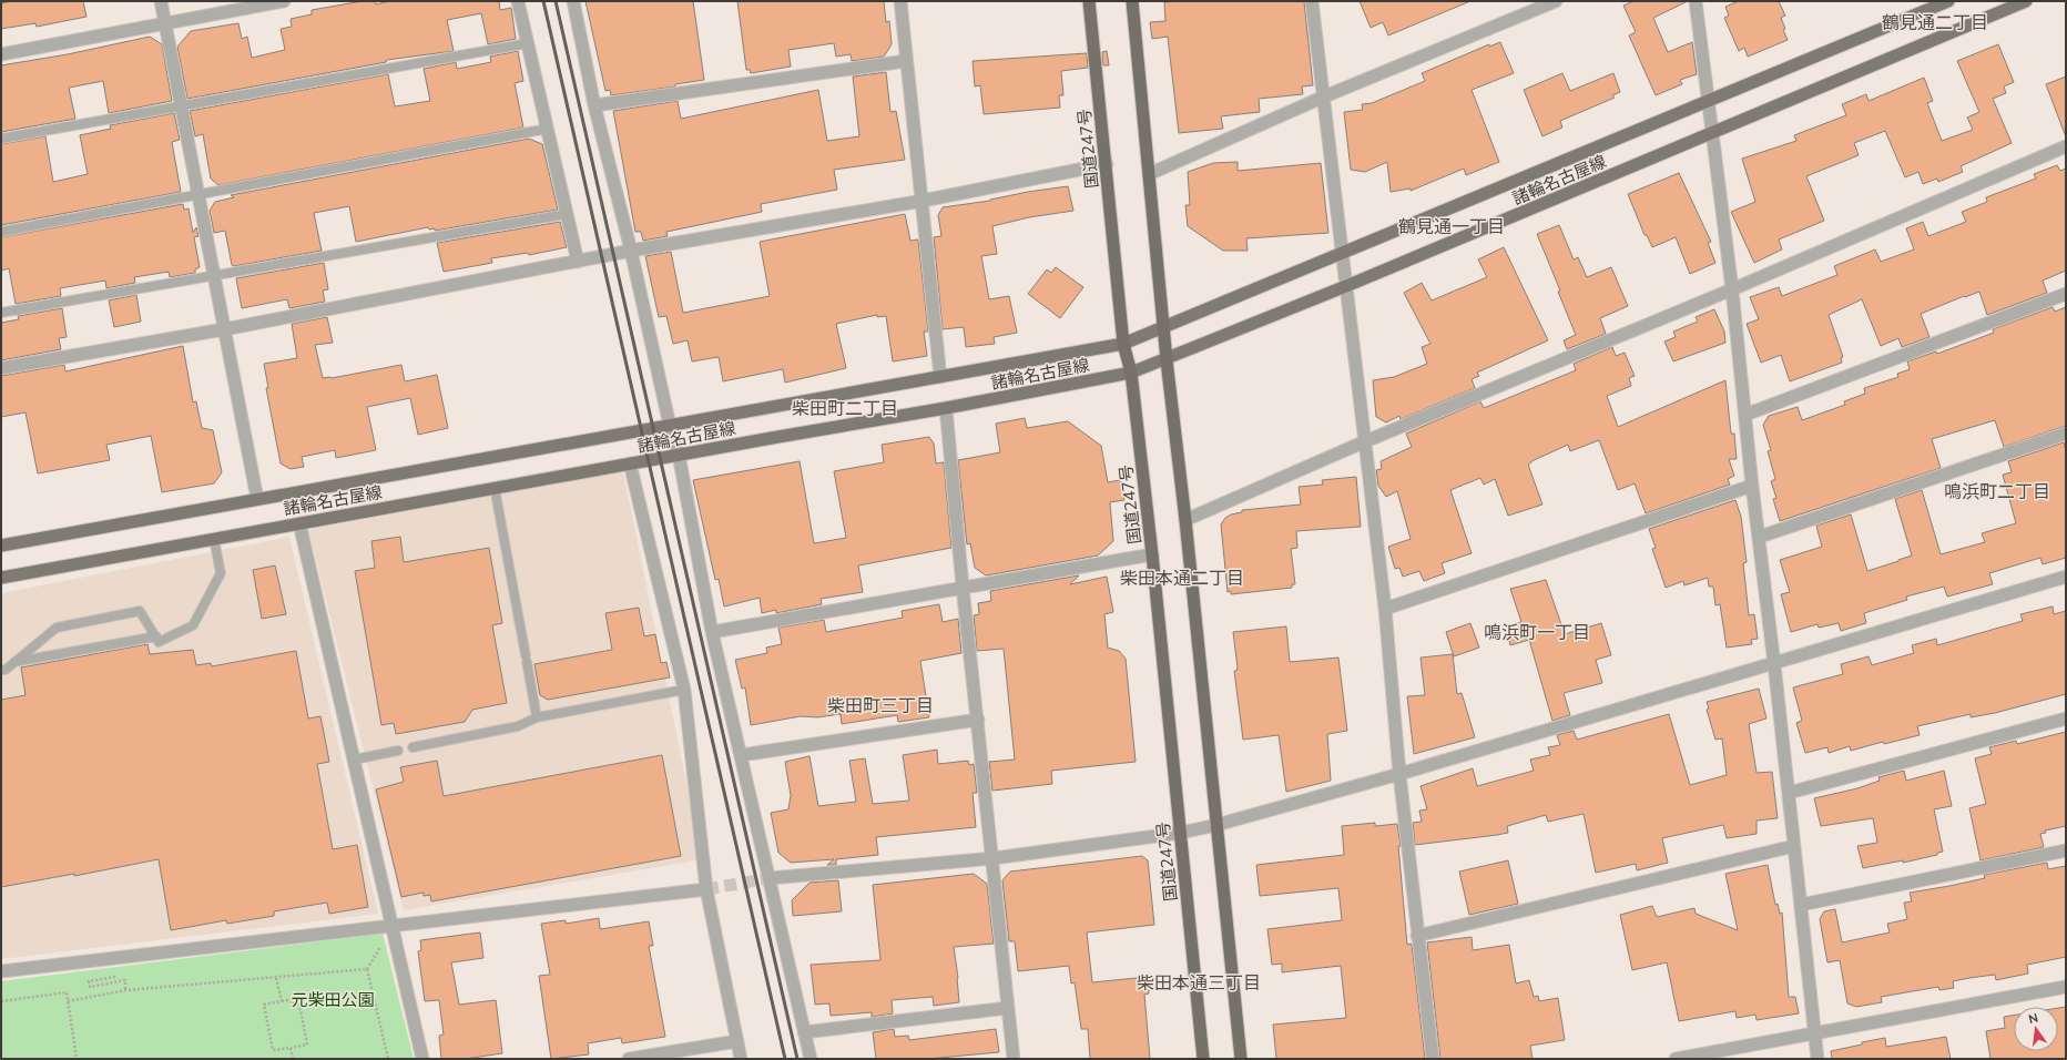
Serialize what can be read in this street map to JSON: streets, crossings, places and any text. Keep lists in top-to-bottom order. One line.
{"streets":{"highway":["国道247号"],"main road":["諸輪名古屋線"]},"crossings":[["国道247号","諸輪名古屋線"]],"districts":["鶴見通二丁目","鶴見通一丁目","柴田町二丁目","鳴浜町二丁目","柴田本通二丁目","鳴浜町一丁目","柴田町三丁目","柴田本通三丁目"],"parks":["元柴田公園"],"north":"top"}
